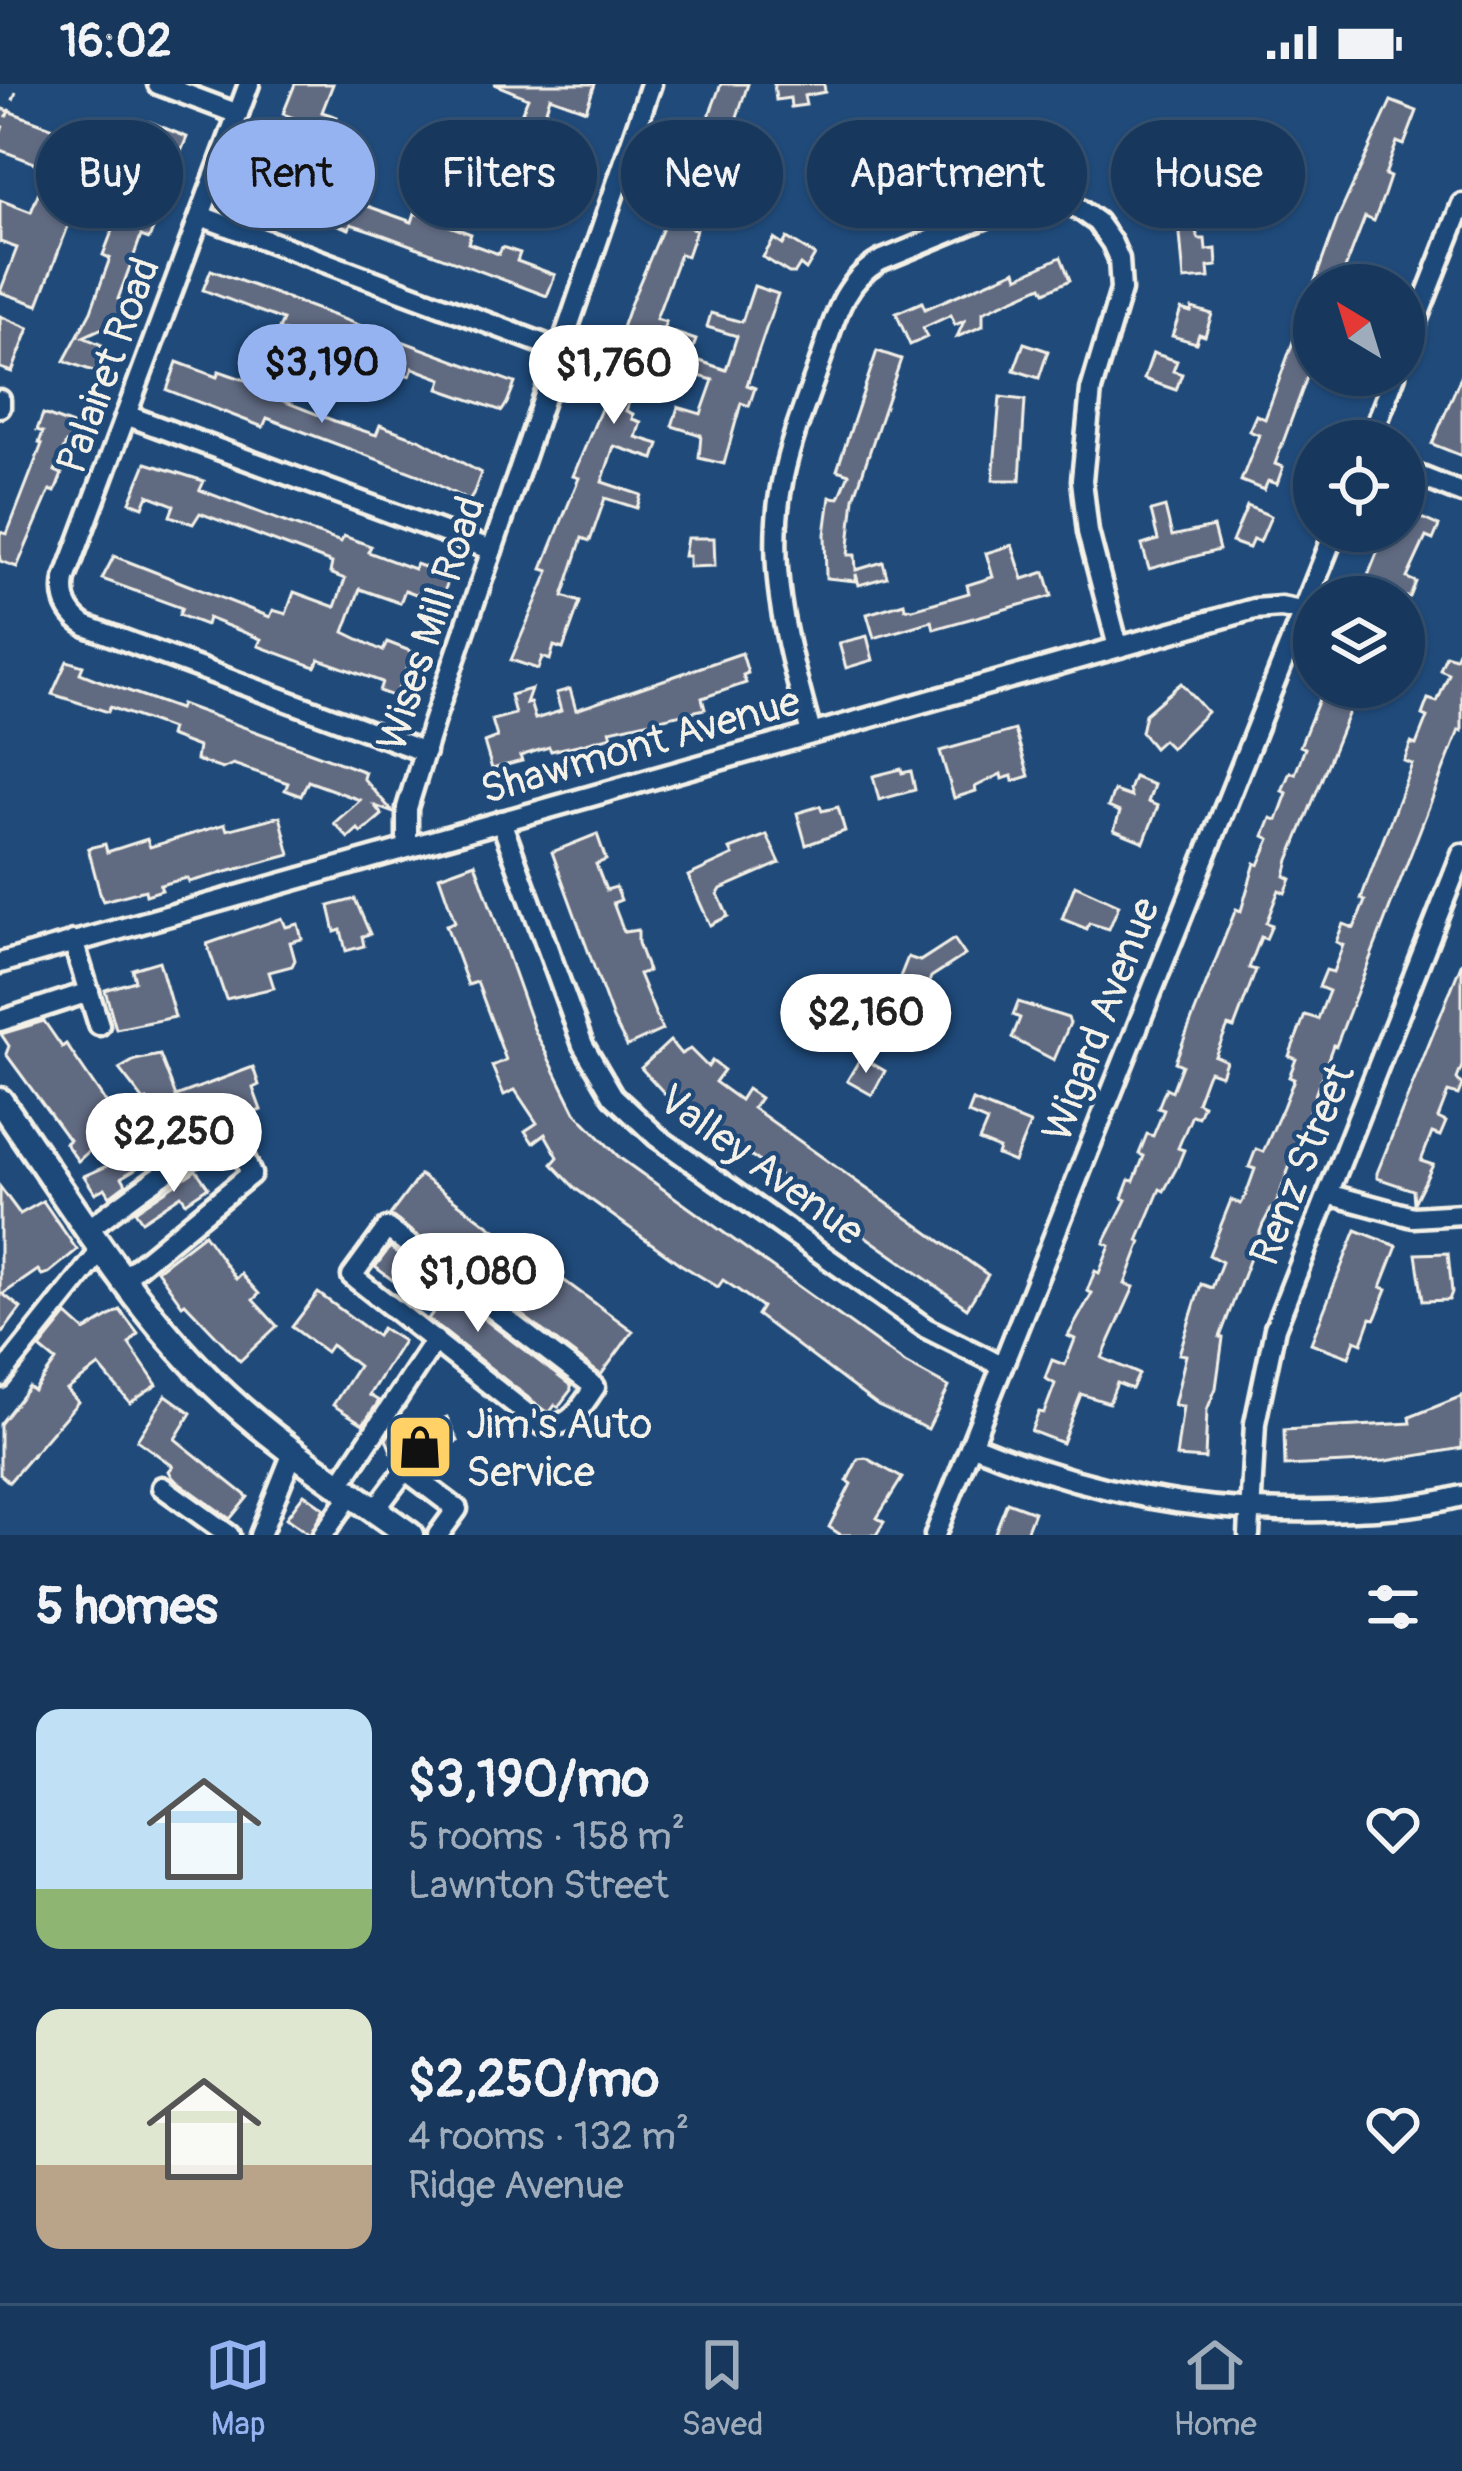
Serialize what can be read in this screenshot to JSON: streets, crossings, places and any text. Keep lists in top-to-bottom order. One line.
{"streets":{"street":["Palairet Road","Wises Mill Road","Shawmont Avenue","Wigard Avenue","Valley Avenue","Renz Street"]},"crossings":[["Palairet Road","Wises Mill Road"],["Wises Mill Road","Shawmont Avenue"],["Shawmont Avenue","Valley Avenue"],["Wigard Avenue","Valley Avenue"]],"places":{"shop":["Jim's Auto Service"]},"north":"top left","page":{"status":"16:02","chip":["Buy","Rent","Filters","New","Apartment","House"],"price":["$3,190","$1,760","$2,160","$2,250","$1,080"],"heading":"5 homes","list":[{"name":"$3,190/mo","note":"5 rooms · 158 m² · Lawnton Street"},{"name":"$2,250/mo","note":"4 rooms · 132 m² · Ridge Avenue"}],"tabs":["Map","Saved","Home"]}}
